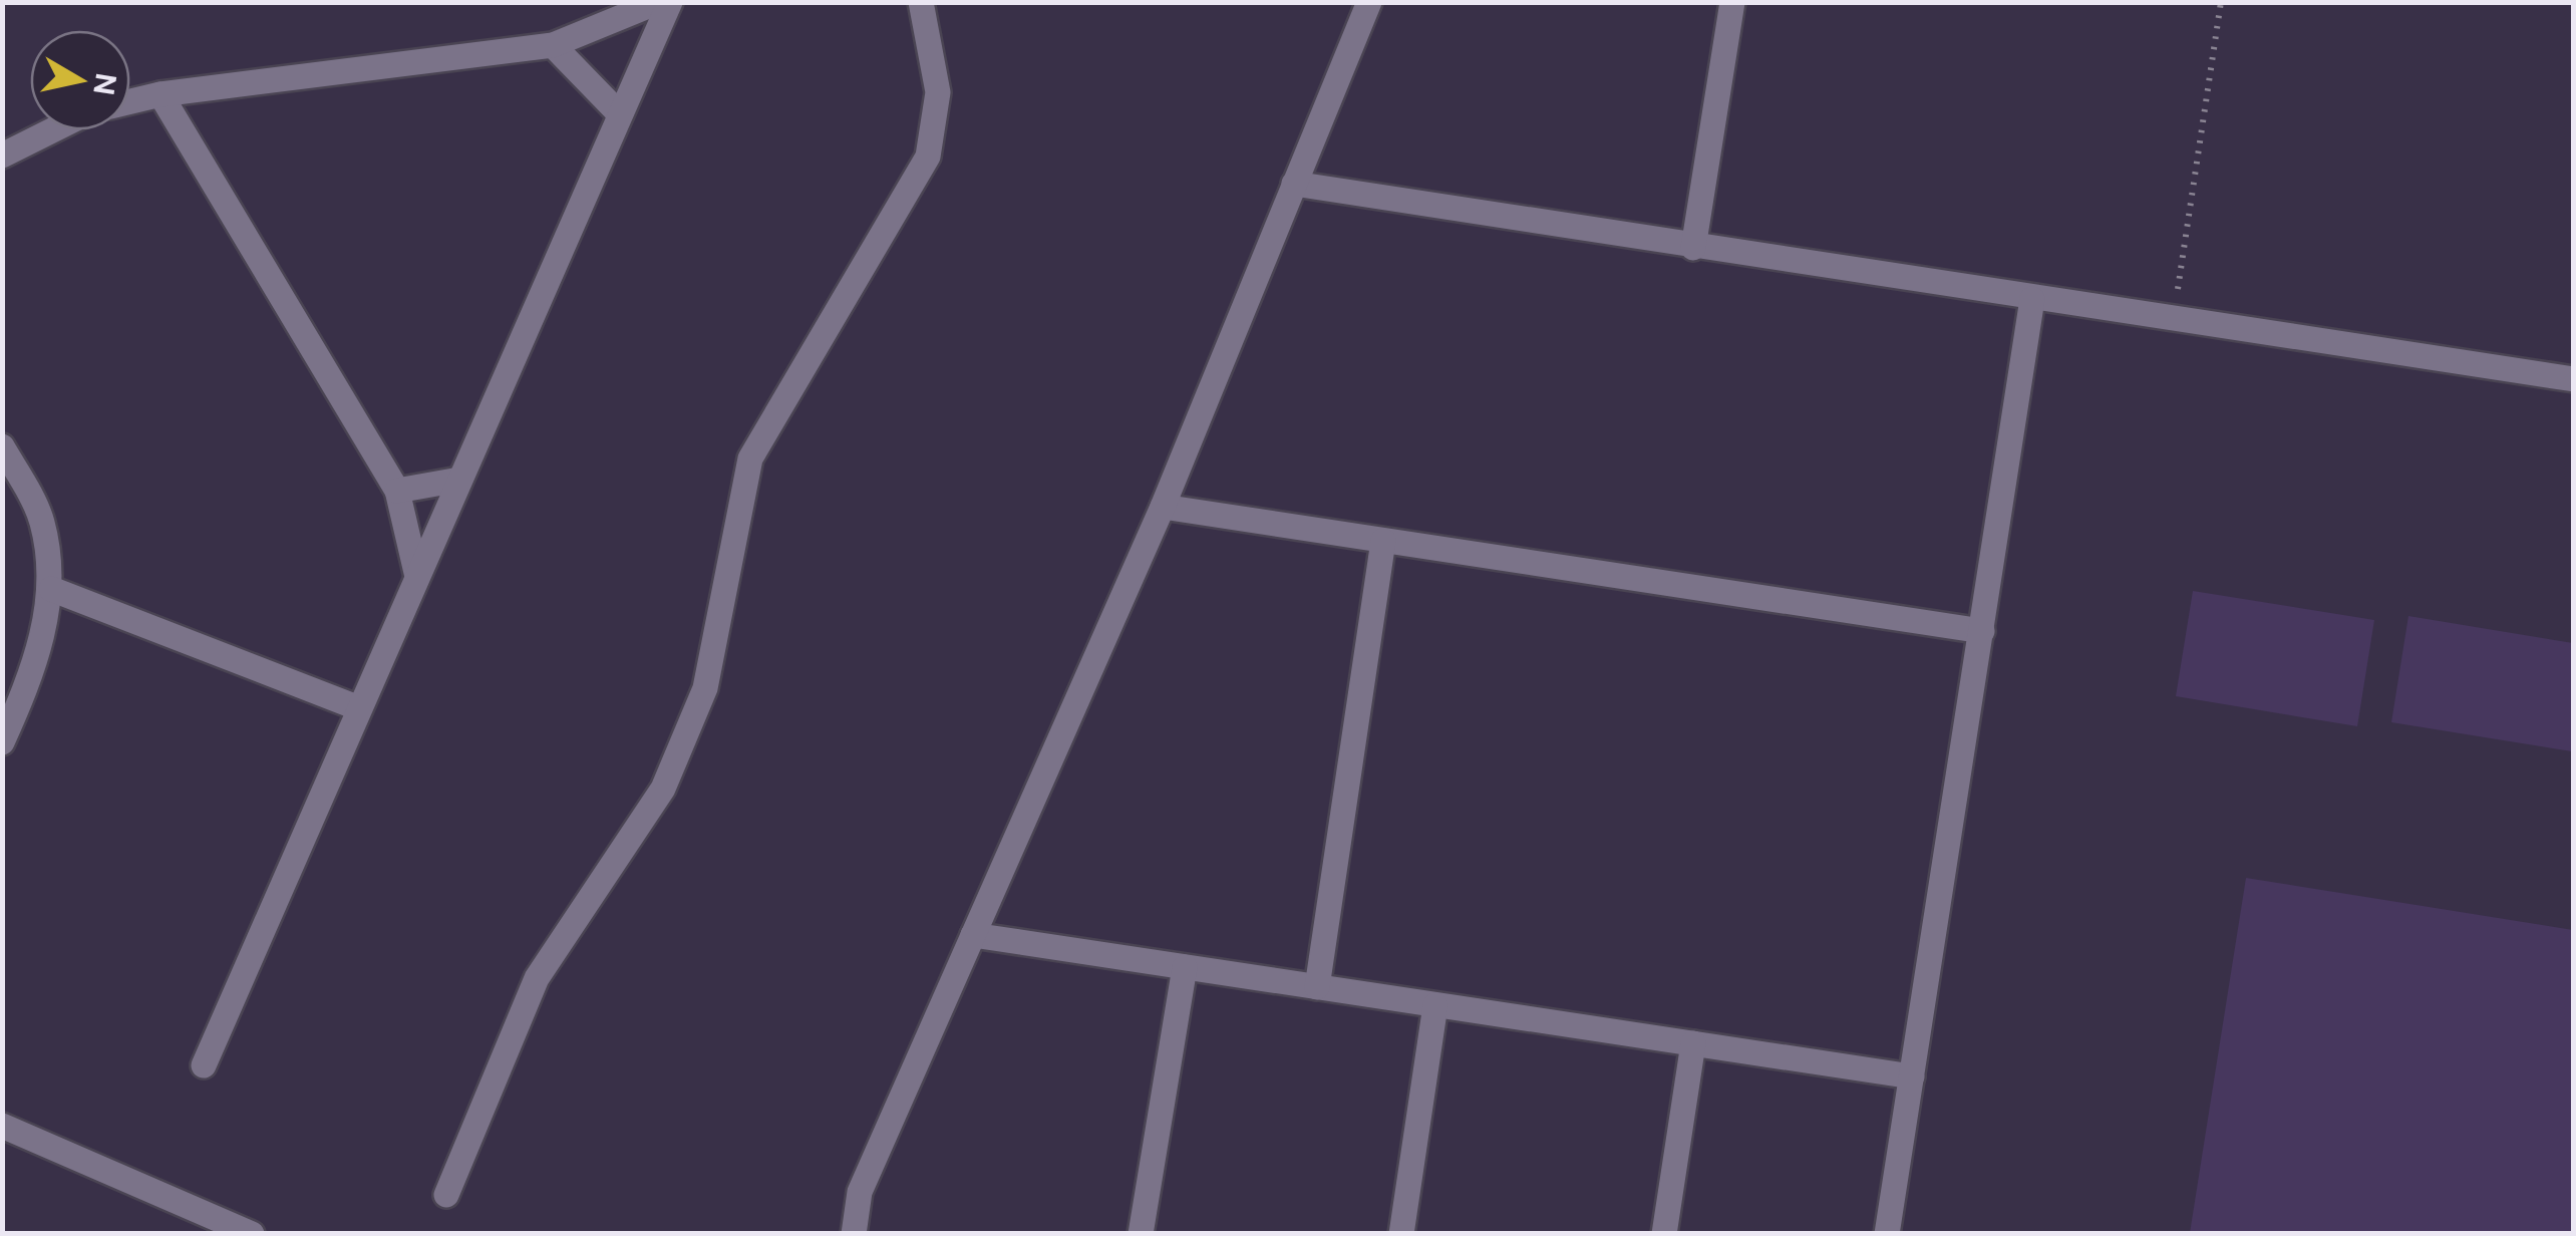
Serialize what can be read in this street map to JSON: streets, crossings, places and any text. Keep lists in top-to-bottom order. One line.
{"north":"right"}
